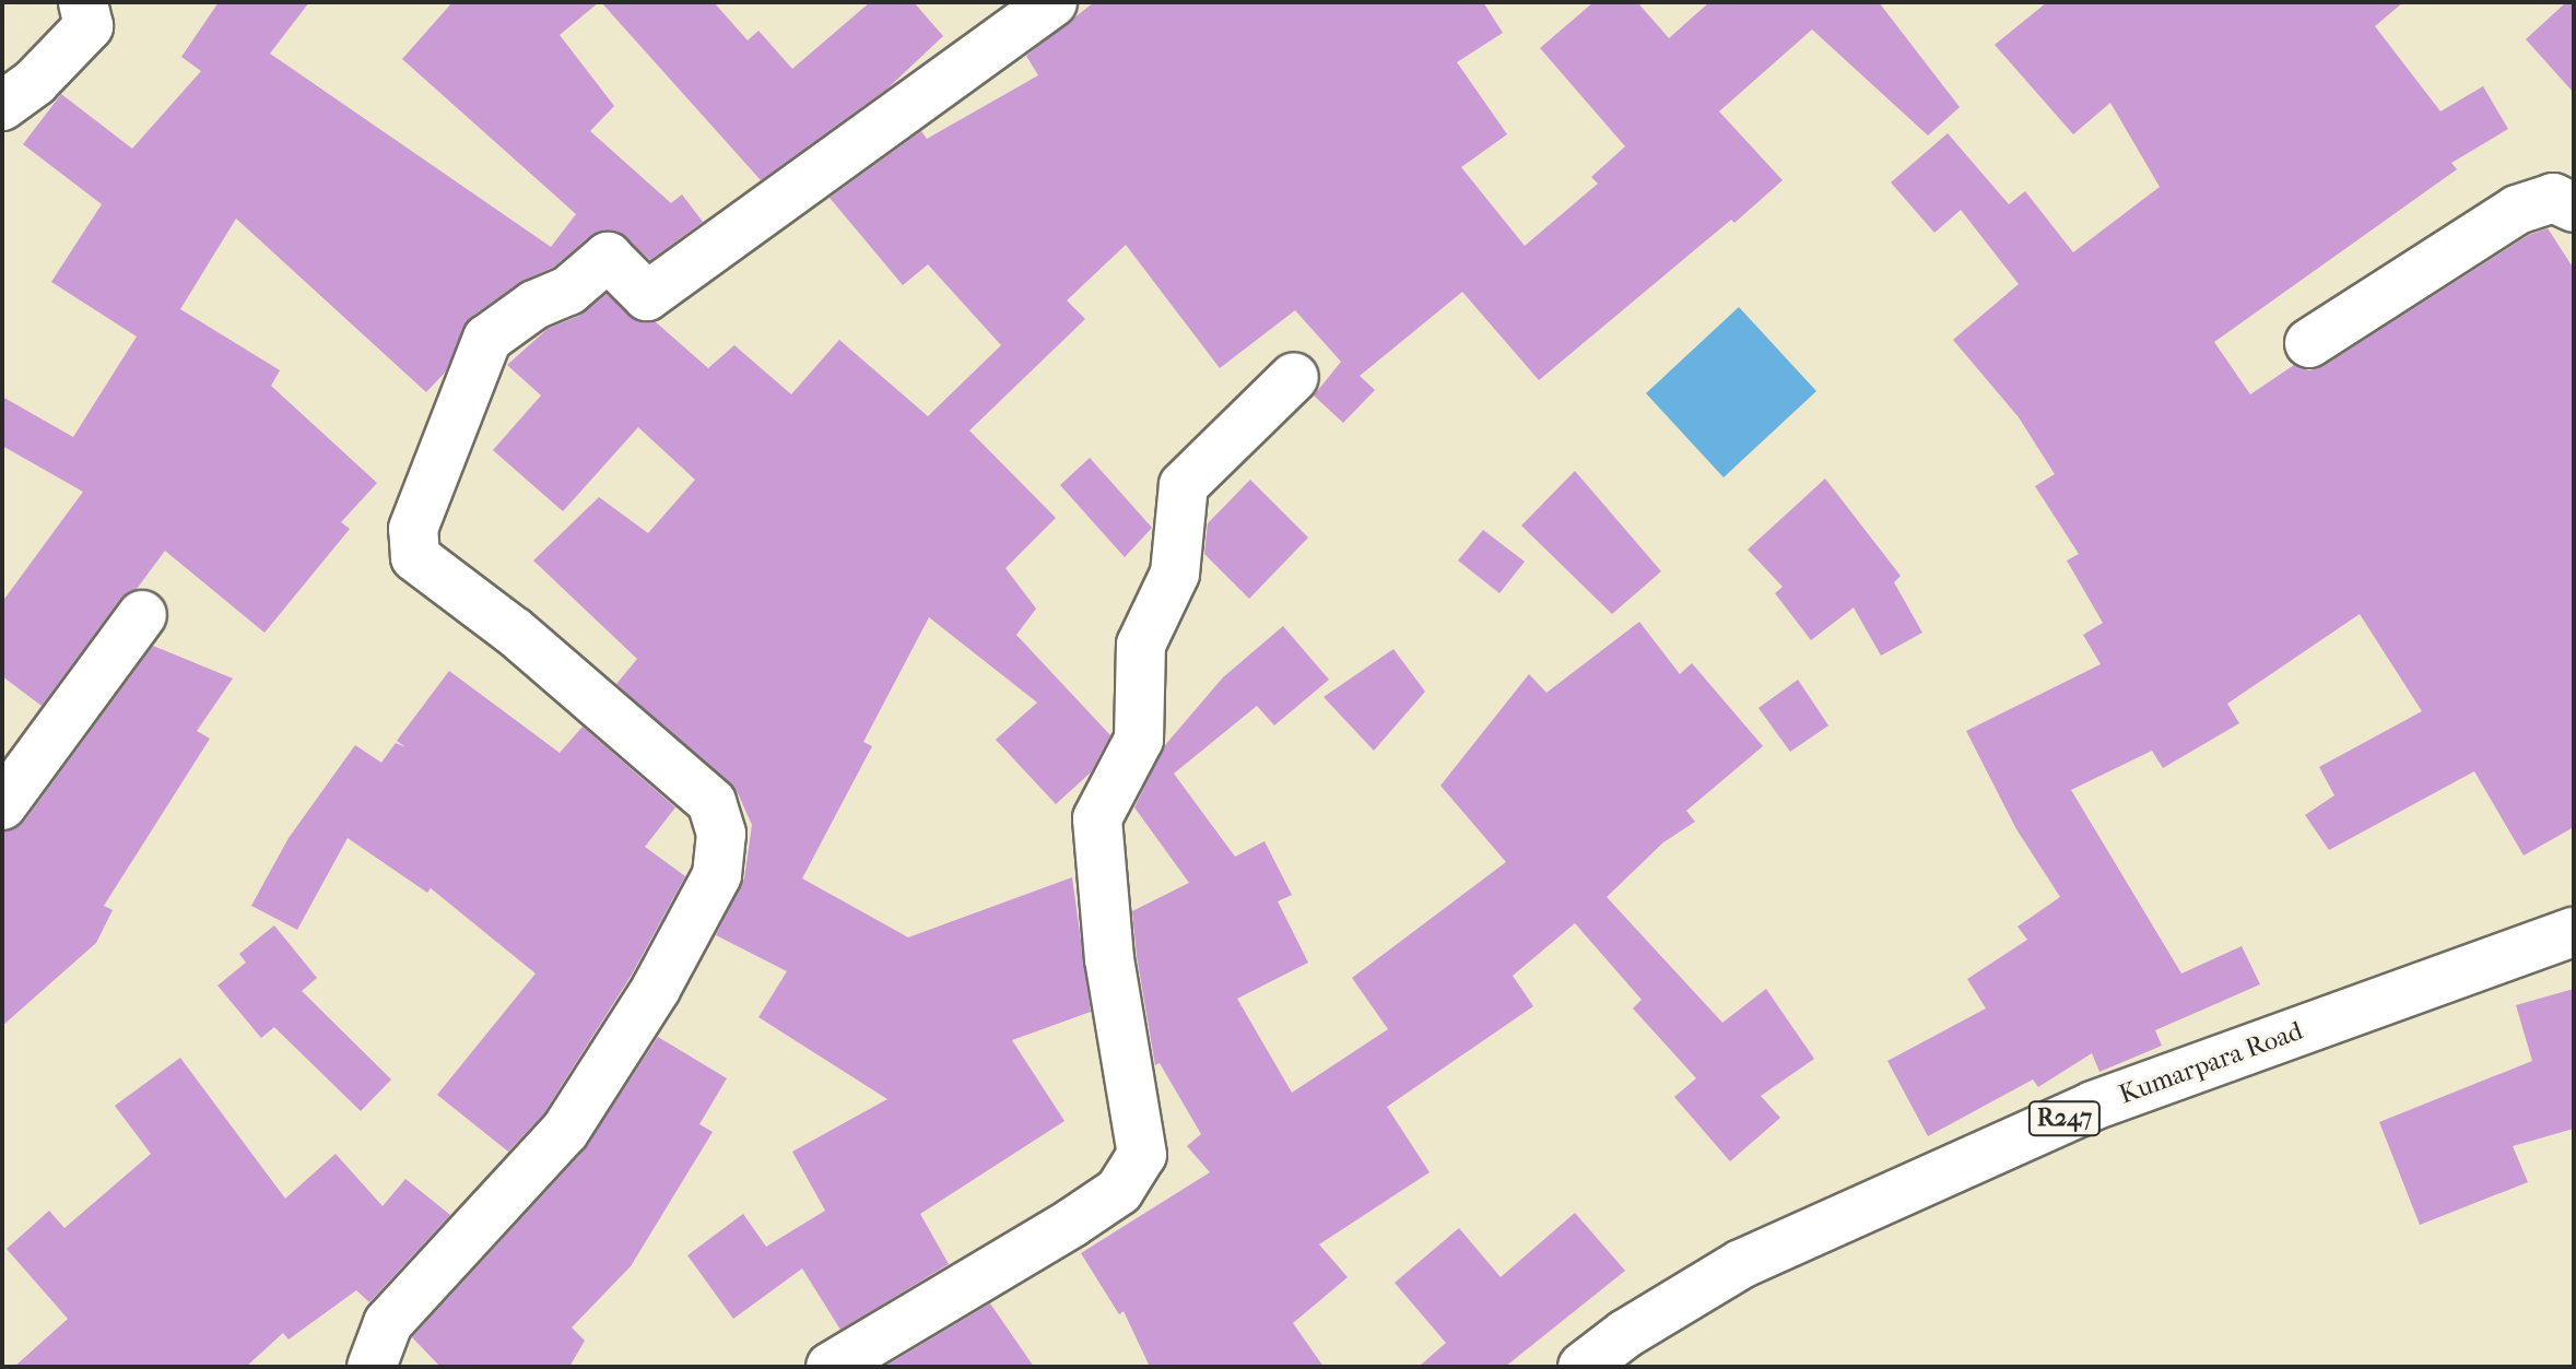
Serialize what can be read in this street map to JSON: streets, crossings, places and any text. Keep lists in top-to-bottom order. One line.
{"streets":{"street":["Kumarpara Road","R247"]}}
